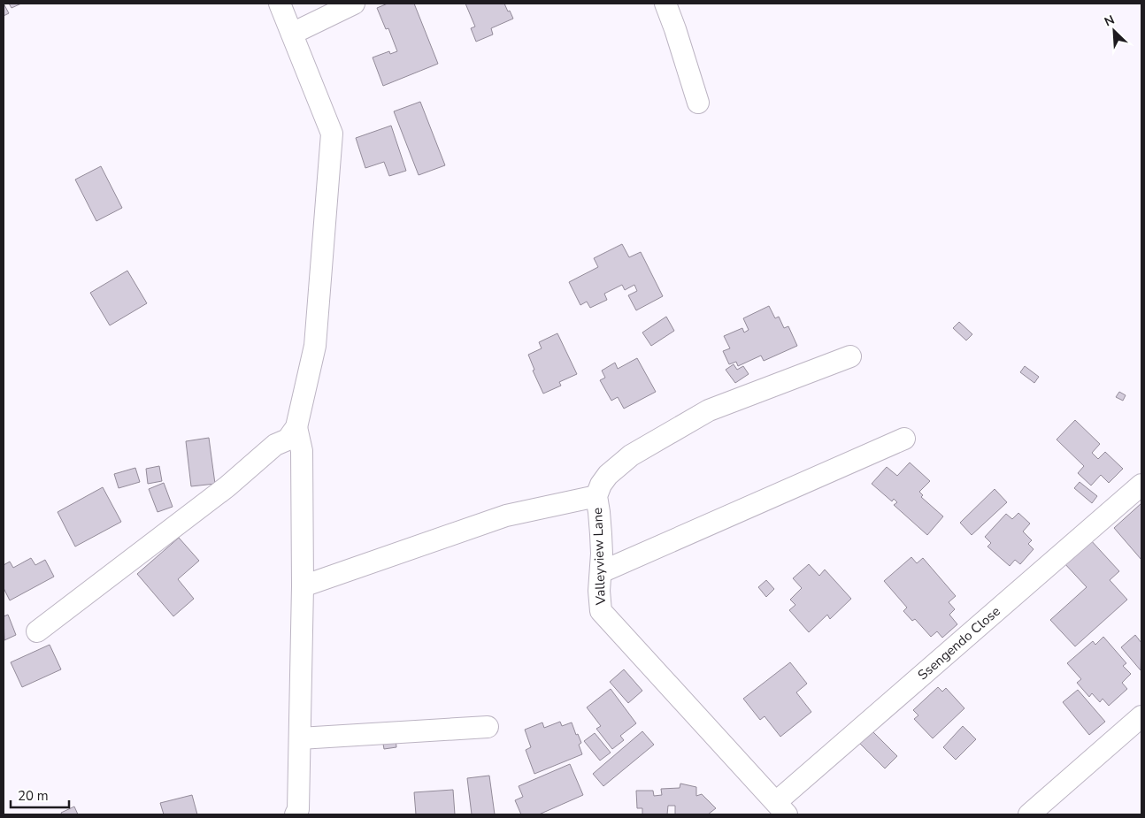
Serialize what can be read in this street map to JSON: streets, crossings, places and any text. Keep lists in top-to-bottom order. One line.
{"streets":{"street":["Valleyview Lane","Ssengendo Close"]},"crossings":[["Valleyview Lane","Ssengendo Close"]],"scale_bar":"20 m","north":"top left"}
